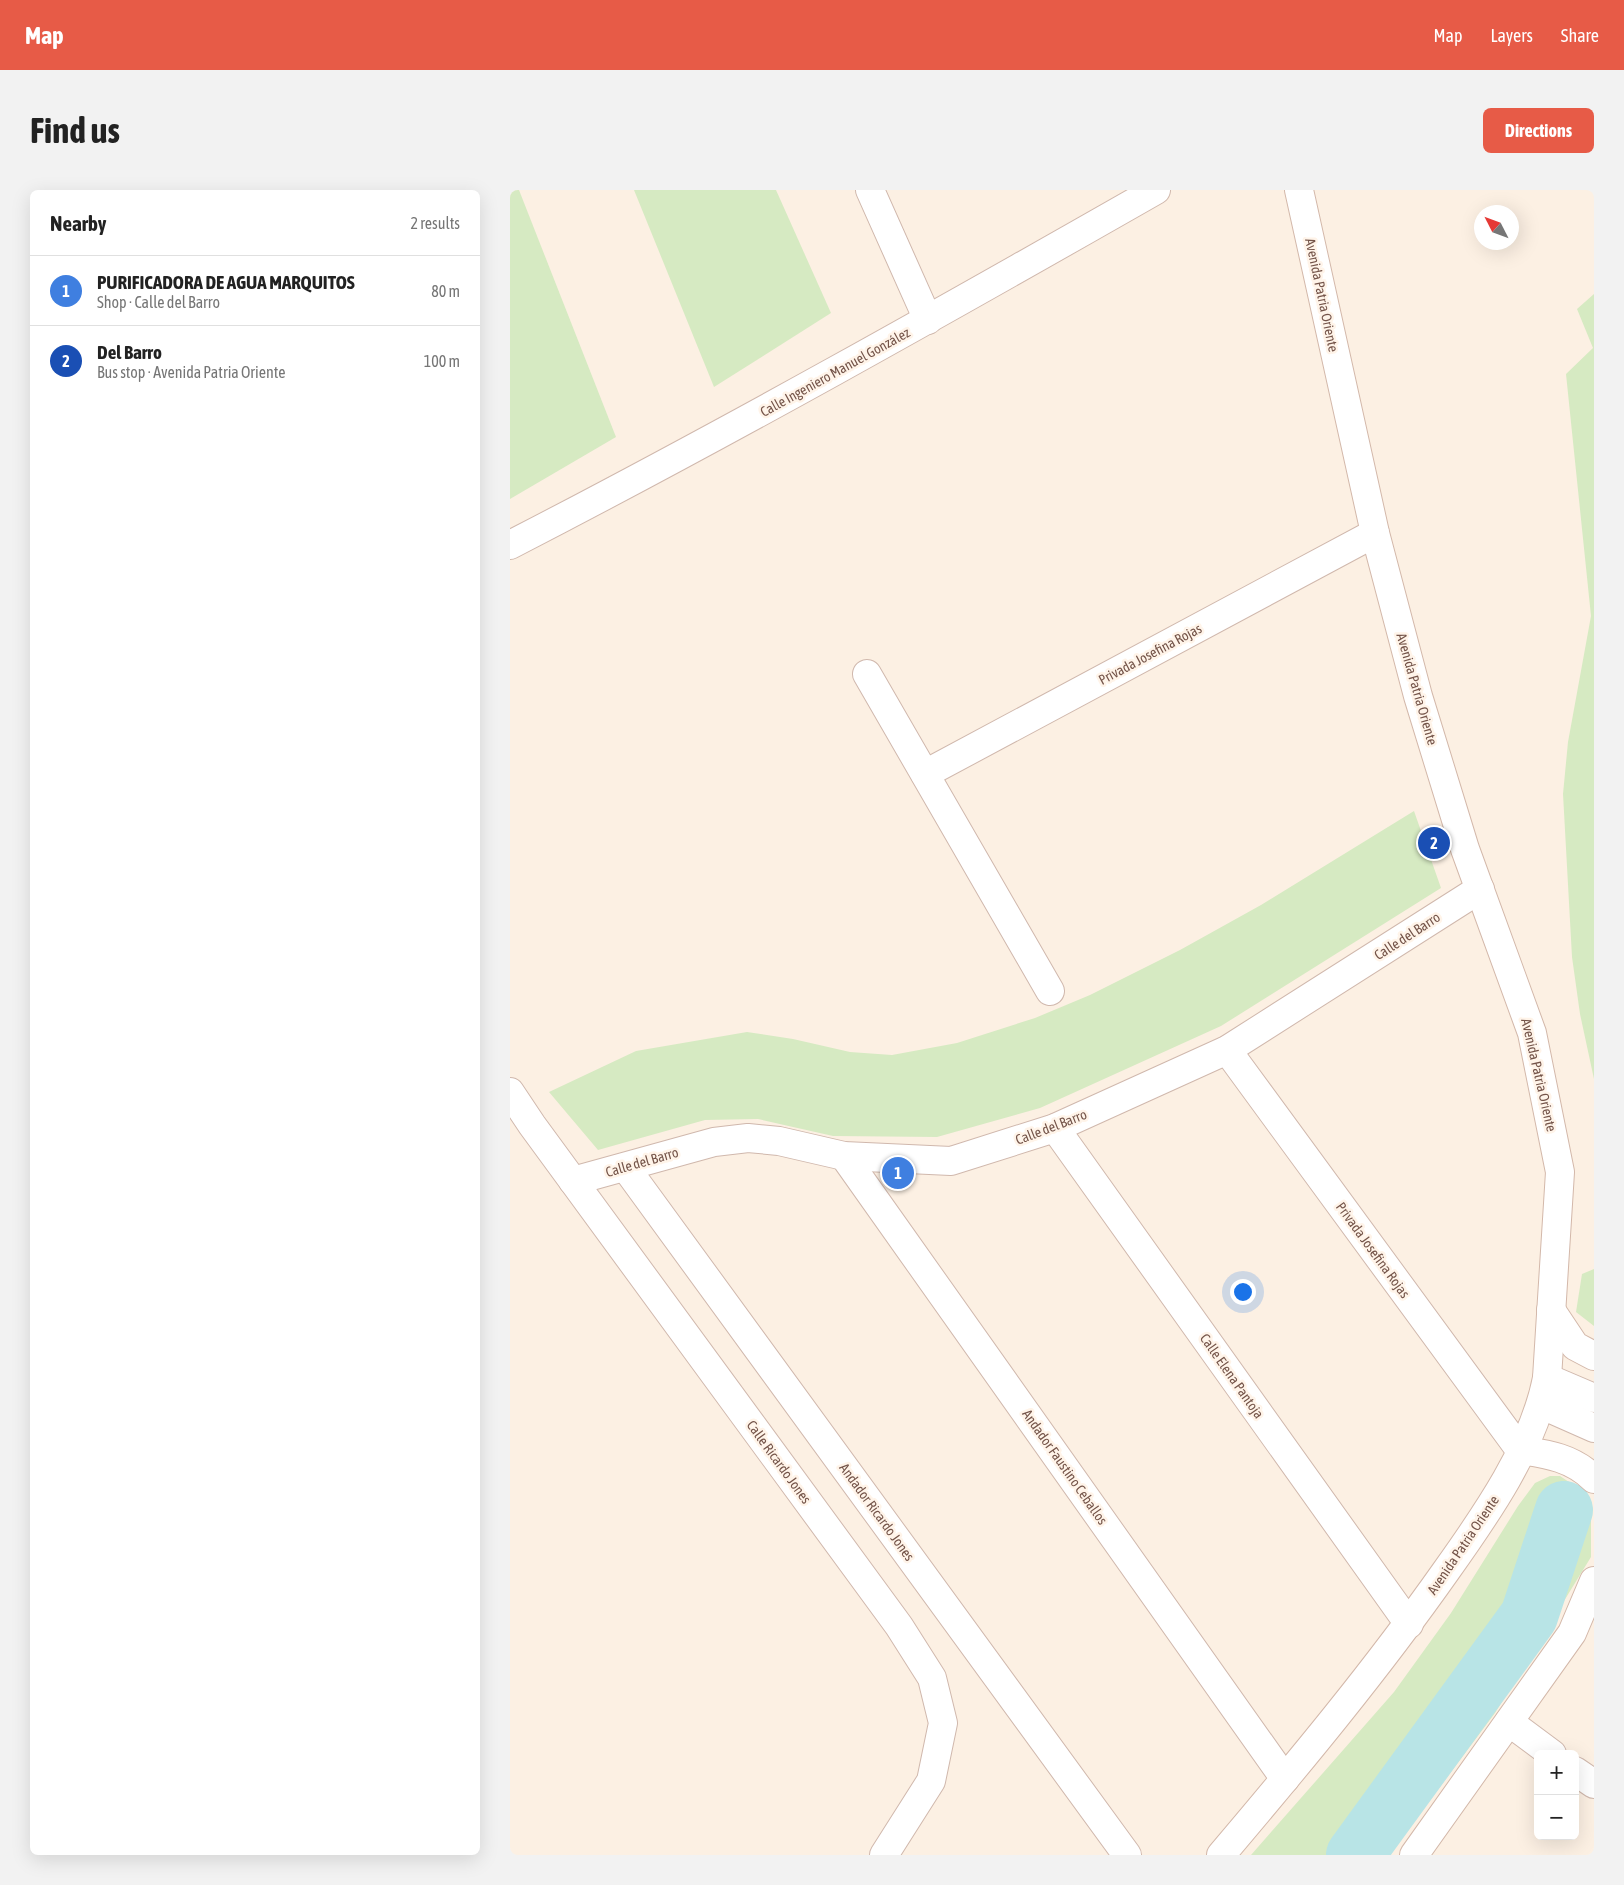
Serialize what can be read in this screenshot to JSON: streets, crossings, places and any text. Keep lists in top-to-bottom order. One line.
{"streets":{"street":["Avenida Patria Oriente","Calle Ingeniero Manuel González","Privada Josefina Rojas","Calle del Barro","Calle Elena Pantoja","Calle Ricardo Jones","Andador Faustino Ceballos","Andador Ricardo Jones"]},"crossings":[["Avenida Patria Oriente","Privada Josefina Rojas"],["Avenida Patria Oriente","Calle del Barro"],["Avenida Patria Oriente","Calle Elena Pantoja"],["Avenida Patria Oriente","Andador Faustino Ceballos"],["Privada Josefina Rojas","Calle del Barro"],["Calle del Barro","Calle Elena Pantoja"],["Calle del Barro","Calle Ricardo Jones"],["Calle del Barro","Andador Faustino Ceballos"],["Calle del Barro","Andador Ricardo Jones"]],"north":"top left","page":{"header":"Map","nav":["Map","Layers","Share"],"buttons":"Directions","title":"Find us","heading":["Nearby","2 results"],"list":[{"mark":"1","name":"PURIFICADORA DE AGUA MARQUITOS","note":"Shop · Calle del Barro","value":"80 m"},{"mark":"2","name":"Del Barro","note":"Bus stop · Avenida Patria Oriente","value":"100 m"}],"pins":["2","1"],"map_buttons":["+","−"]}}
